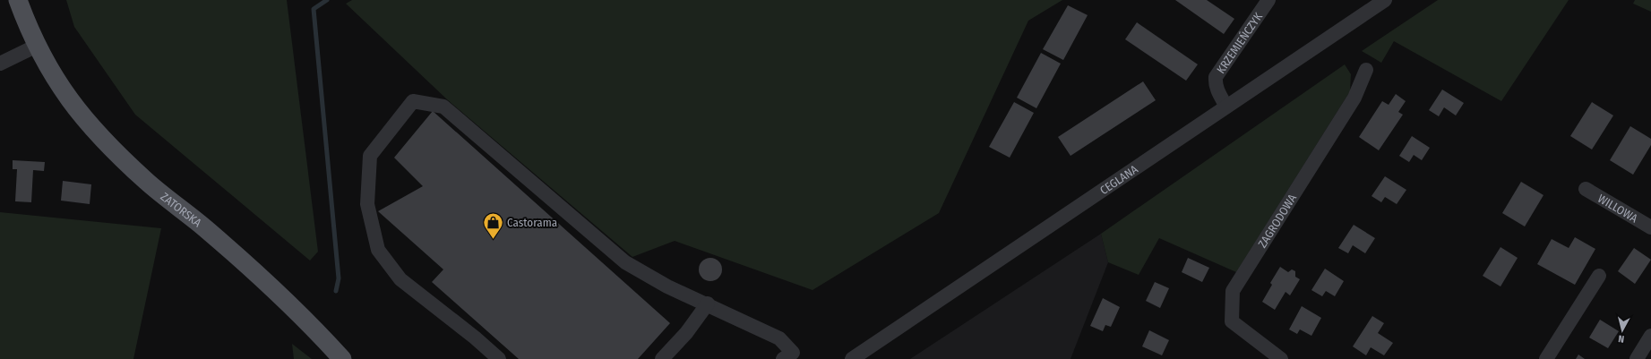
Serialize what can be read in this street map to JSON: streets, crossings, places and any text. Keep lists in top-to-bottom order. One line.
{"streets":{"main road":["ZATORSKA"],"street":["KRZEMIEŃCZYK","CEGLANA","WILLOWA","ZAGRODOWA"]},"crossings":[["KRZEMIEŃCZYK","CEGLANA"]],"places":{"shop":["Castorama"]},"north":"bottom"}
